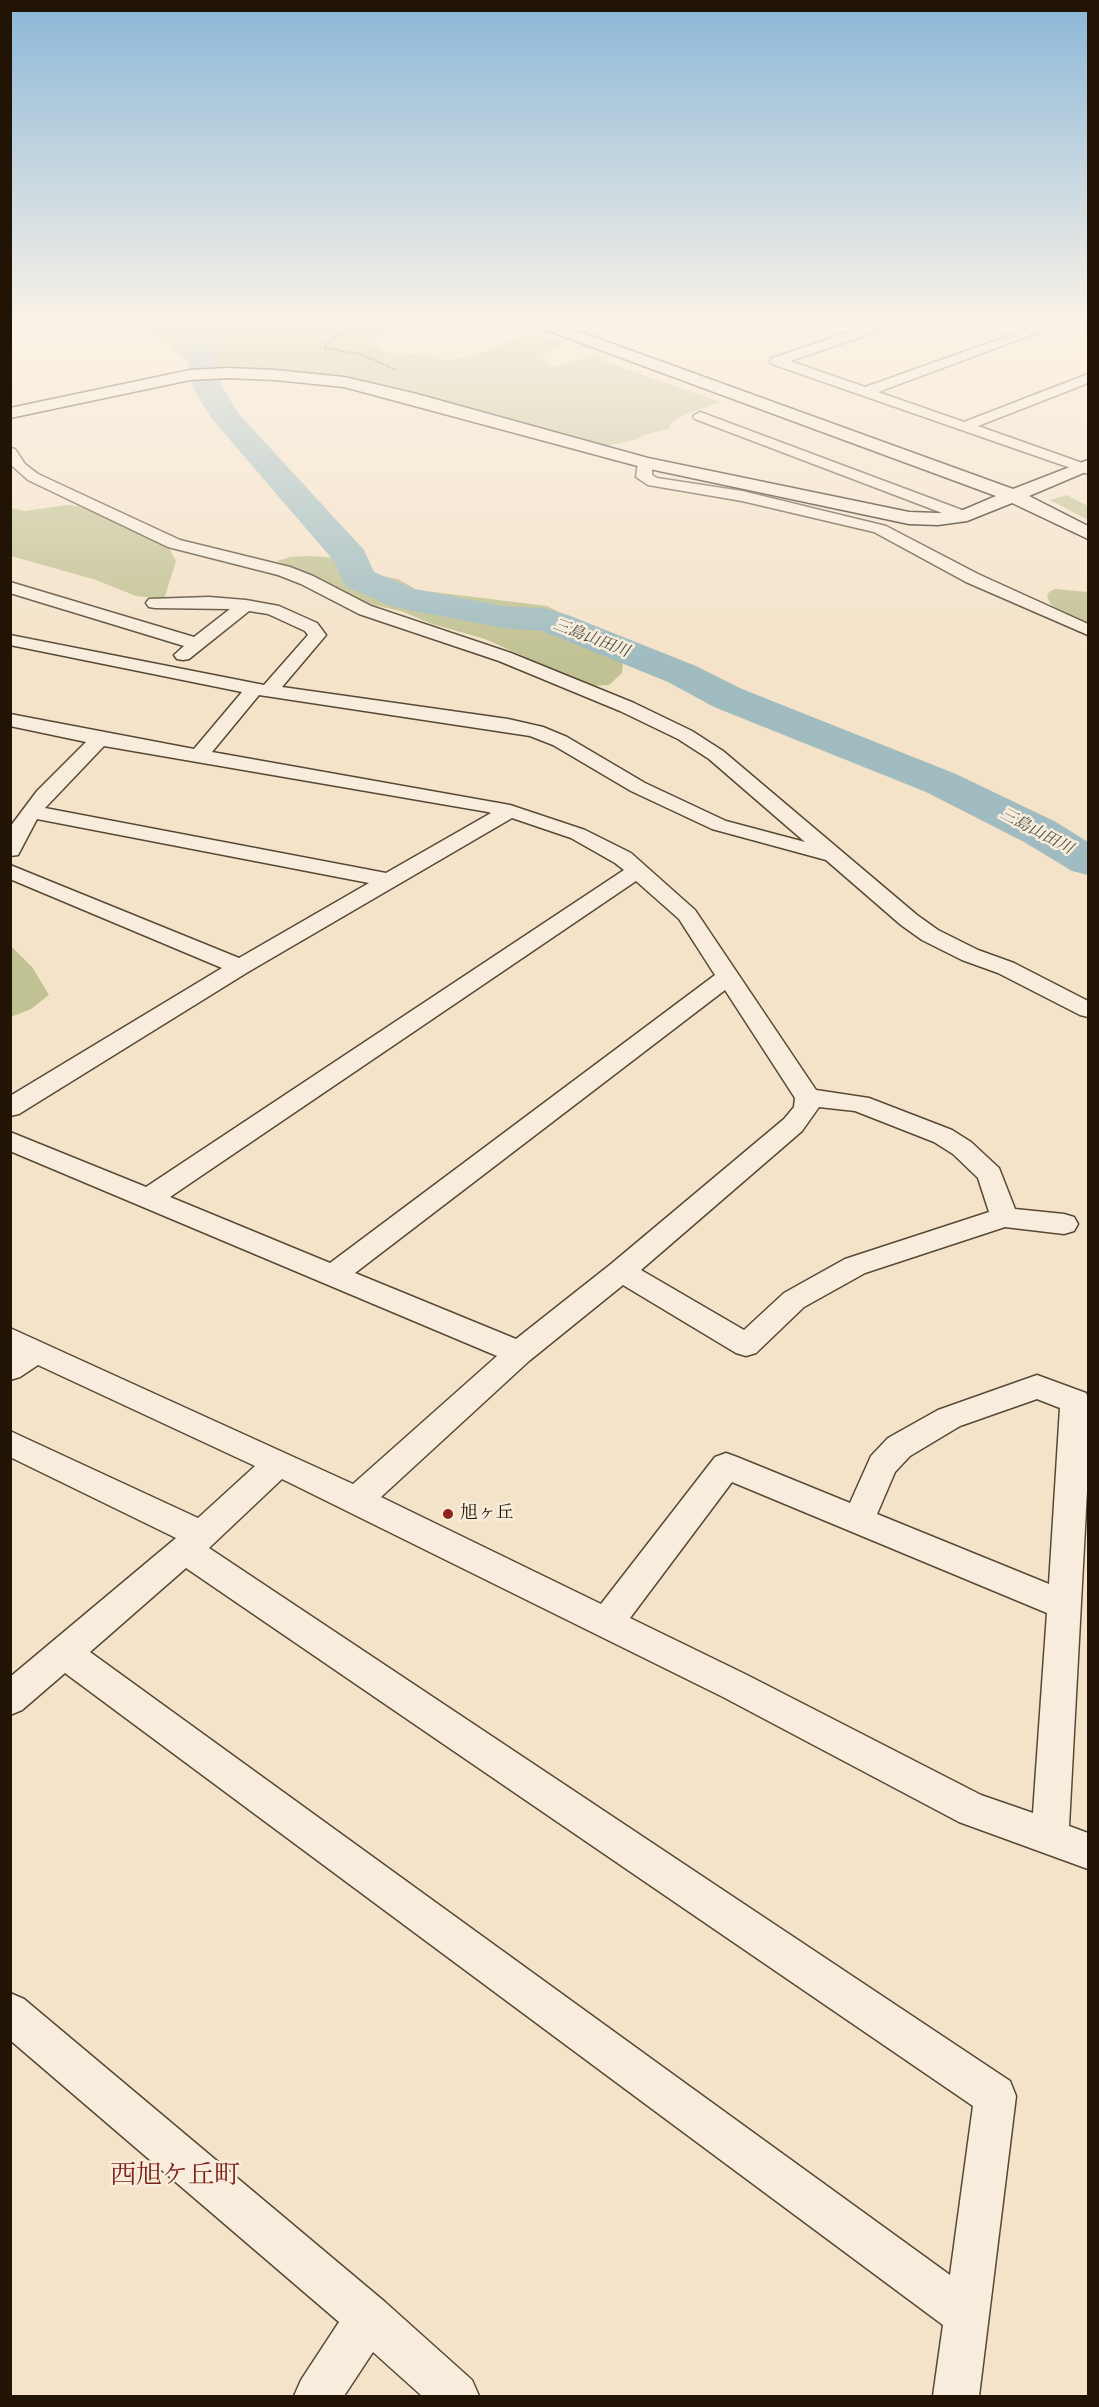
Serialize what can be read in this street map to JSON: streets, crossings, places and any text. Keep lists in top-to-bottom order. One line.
{"districts":["西旭ケ丘町"],"water":["三島山田川"],"places":["旭ヶ丘"]}
